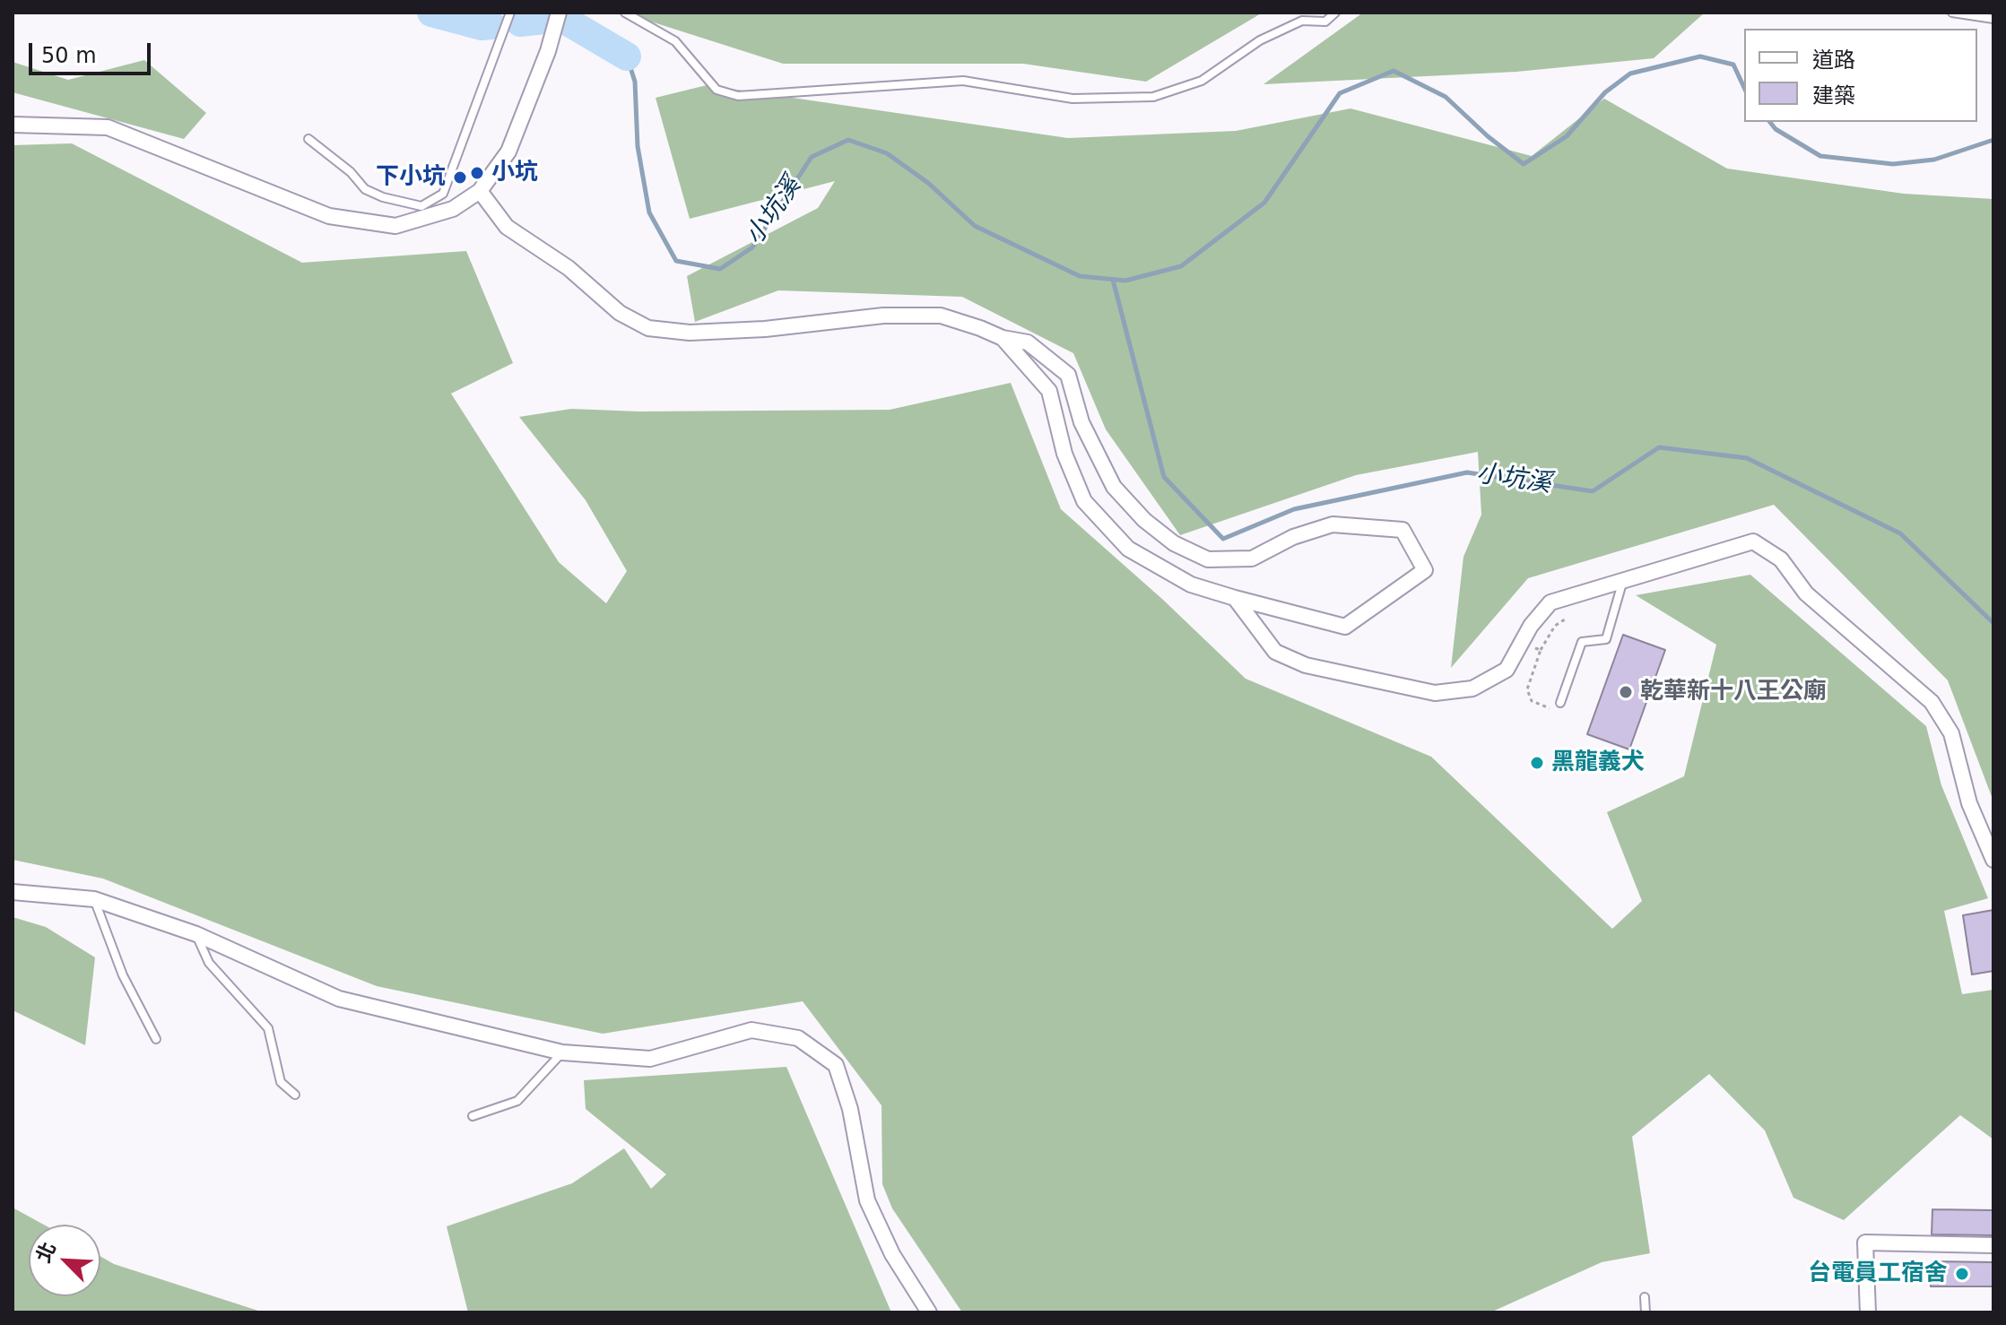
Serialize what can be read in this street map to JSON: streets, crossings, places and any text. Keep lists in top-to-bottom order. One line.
{"water":["小坑溪"],"places":["小坑","下小坑","乾華新十八王公廟","黑龍義犬","台電員工宿舍"],"legend":["道路","建築"],"scale_bar":"50 m","north":"top left"}
